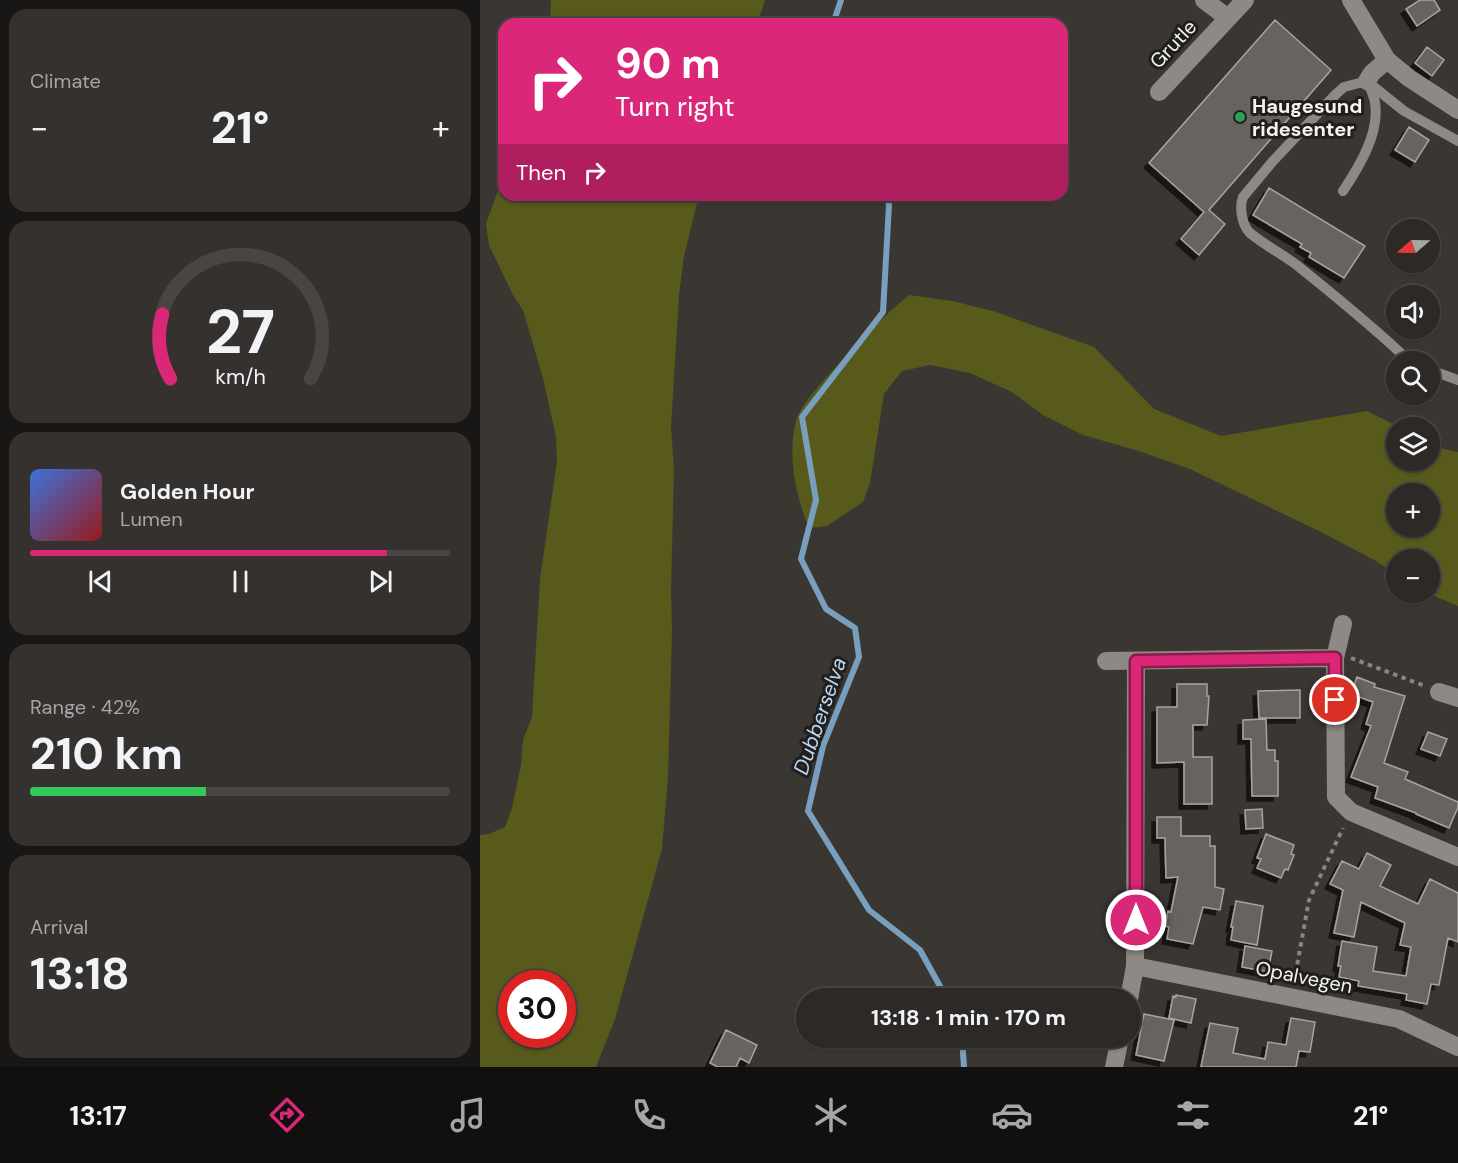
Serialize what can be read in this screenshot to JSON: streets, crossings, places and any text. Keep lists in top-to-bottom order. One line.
{"streets":{"street":["Grutle","Opalvegen"]},"water":["Dubberselva"],"places":["Haugesund ridesenter"],"north":"left","page":{"tile":["Climate",["Range · 42%","210 km"],["Arrival","13:18"]],"turn":["90 m","Turn right"],"heat":["−","21°","+"],"then":"Then","map_buttons":["+","−"],"song":["Golden Hour","Lumen"],"limit":"30","trip":"13:18 · 1 min · 170 m","tabs":["13:17","21°"],"gauge":["27","km/h"]}}
